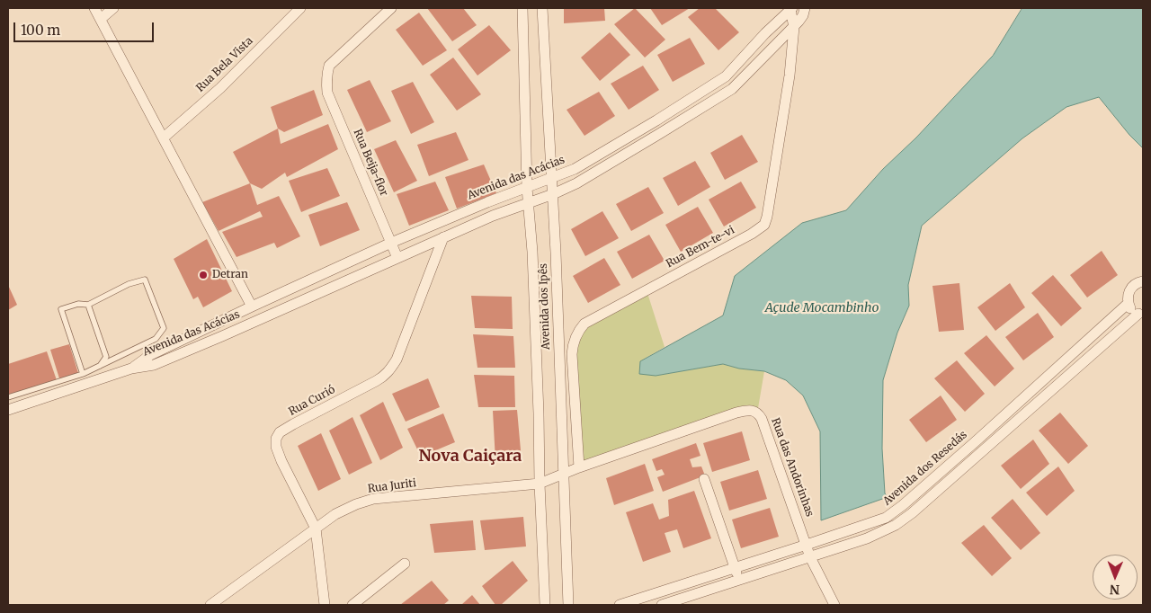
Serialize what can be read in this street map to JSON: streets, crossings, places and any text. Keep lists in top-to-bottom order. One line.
{"streets":{"street":["Rua Bela Vista","Rua Beija-flor","Avenida das Acácias","Rua Bem-te-vi","Avenida dos Ipês","Rua Curió","Rua das Andorinhas","Avenida dos Resedás","Rua Juriti"]},"crossings":[["Rua Beija-flor","Avenida das Acácias"],["Avenida das Acácias","Rua Bem-te-vi"],["Avenida das Acácias","Avenida dos Ipês"],["Avenida das Acácias","Rua Curió"],["Rua Bem-te-vi","Rua das Andorinhas"],["Rua Bem-te-vi","Rua Juriti"],["Avenida dos Ipês","Rua Juriti"],["Rua Curió","Rua Juriti"],["Rua das Andorinhas","Avenida dos Resedás"],["Rua das Andorinhas","Rua Juriti"]],"districts":["Nova Caiçara"],"water":["Açude Mocambinho"],"places":["Detran"],"scale_bar":"100 m","north":"bottom"}
